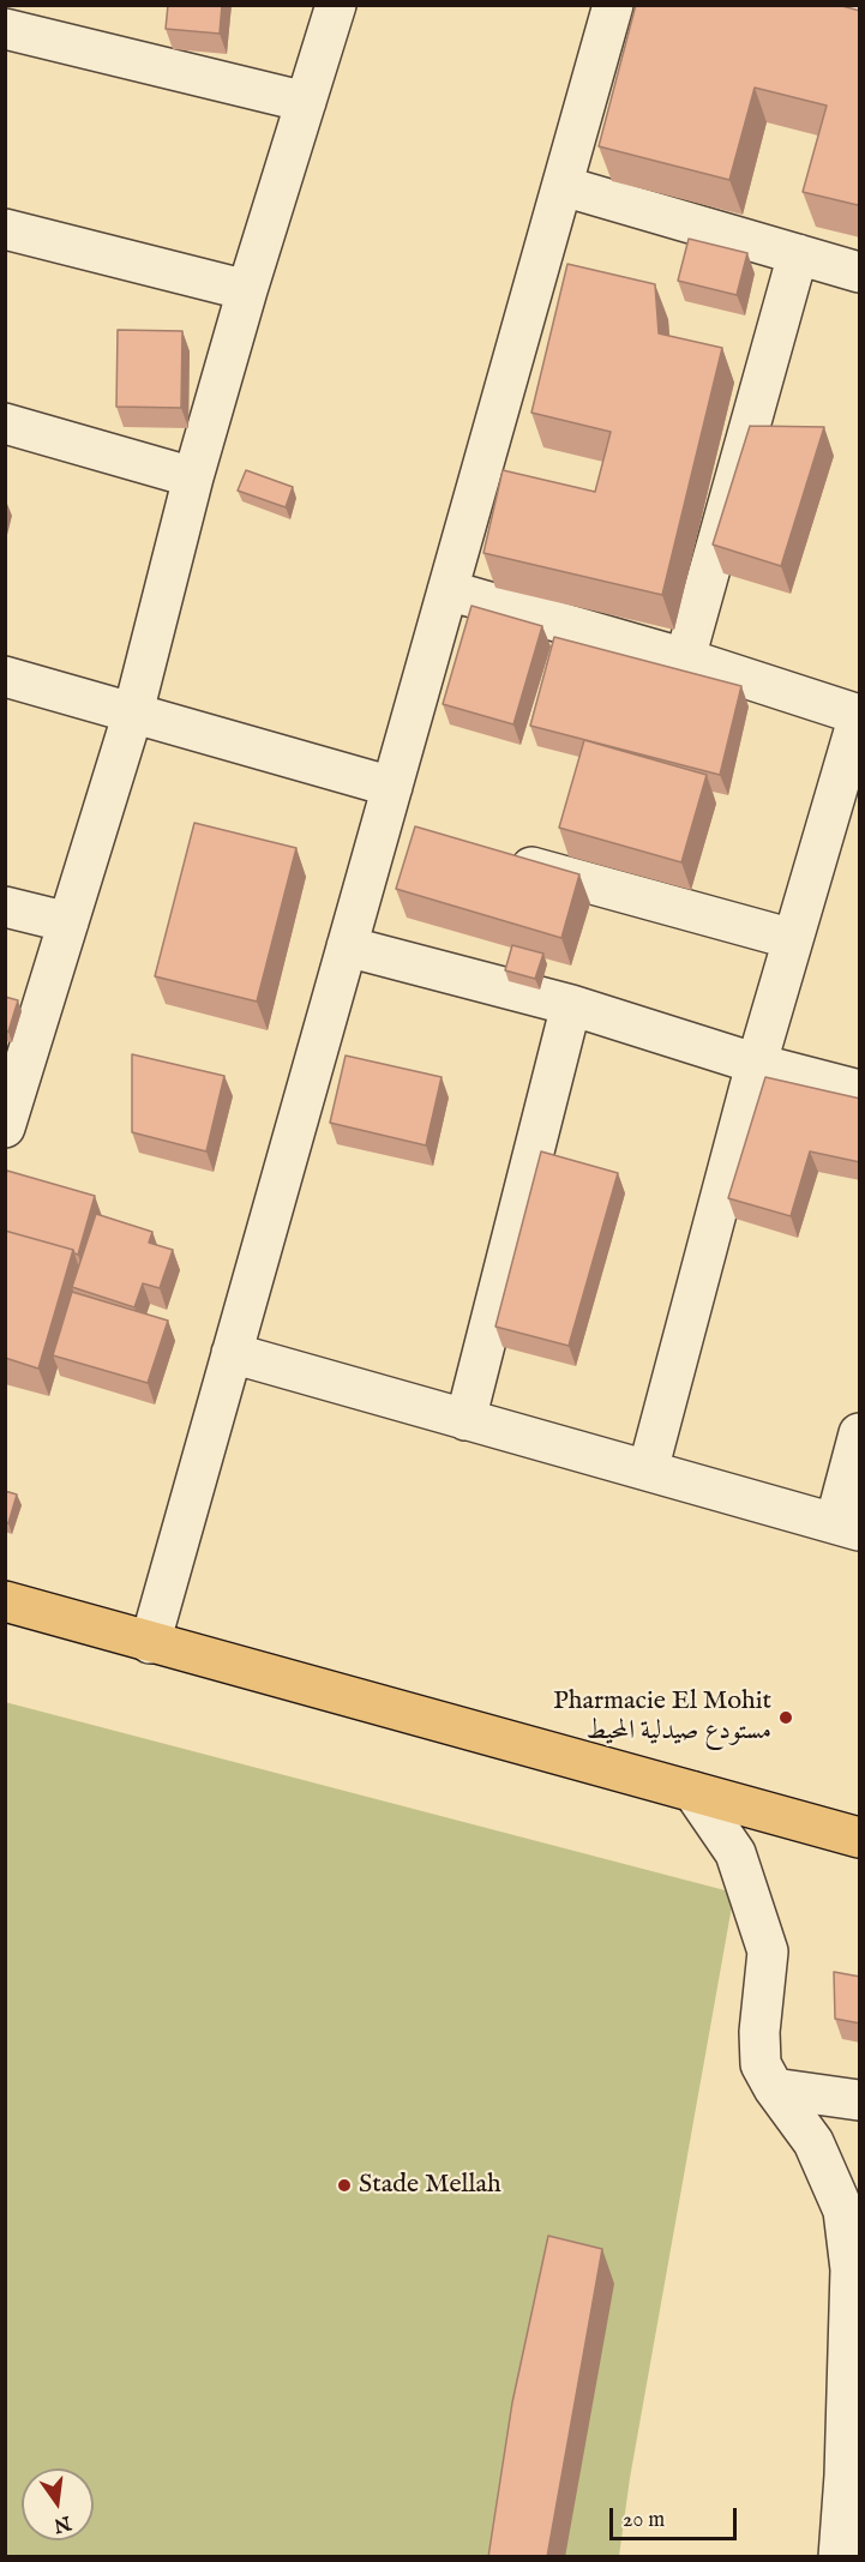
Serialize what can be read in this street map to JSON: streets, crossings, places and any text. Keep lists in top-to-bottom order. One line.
{"places":["Pharmacie El Mohit مستودع صيدلية المحيط","Stade Mellah"],"scale_bar":"20 m","north":"bottom"}
